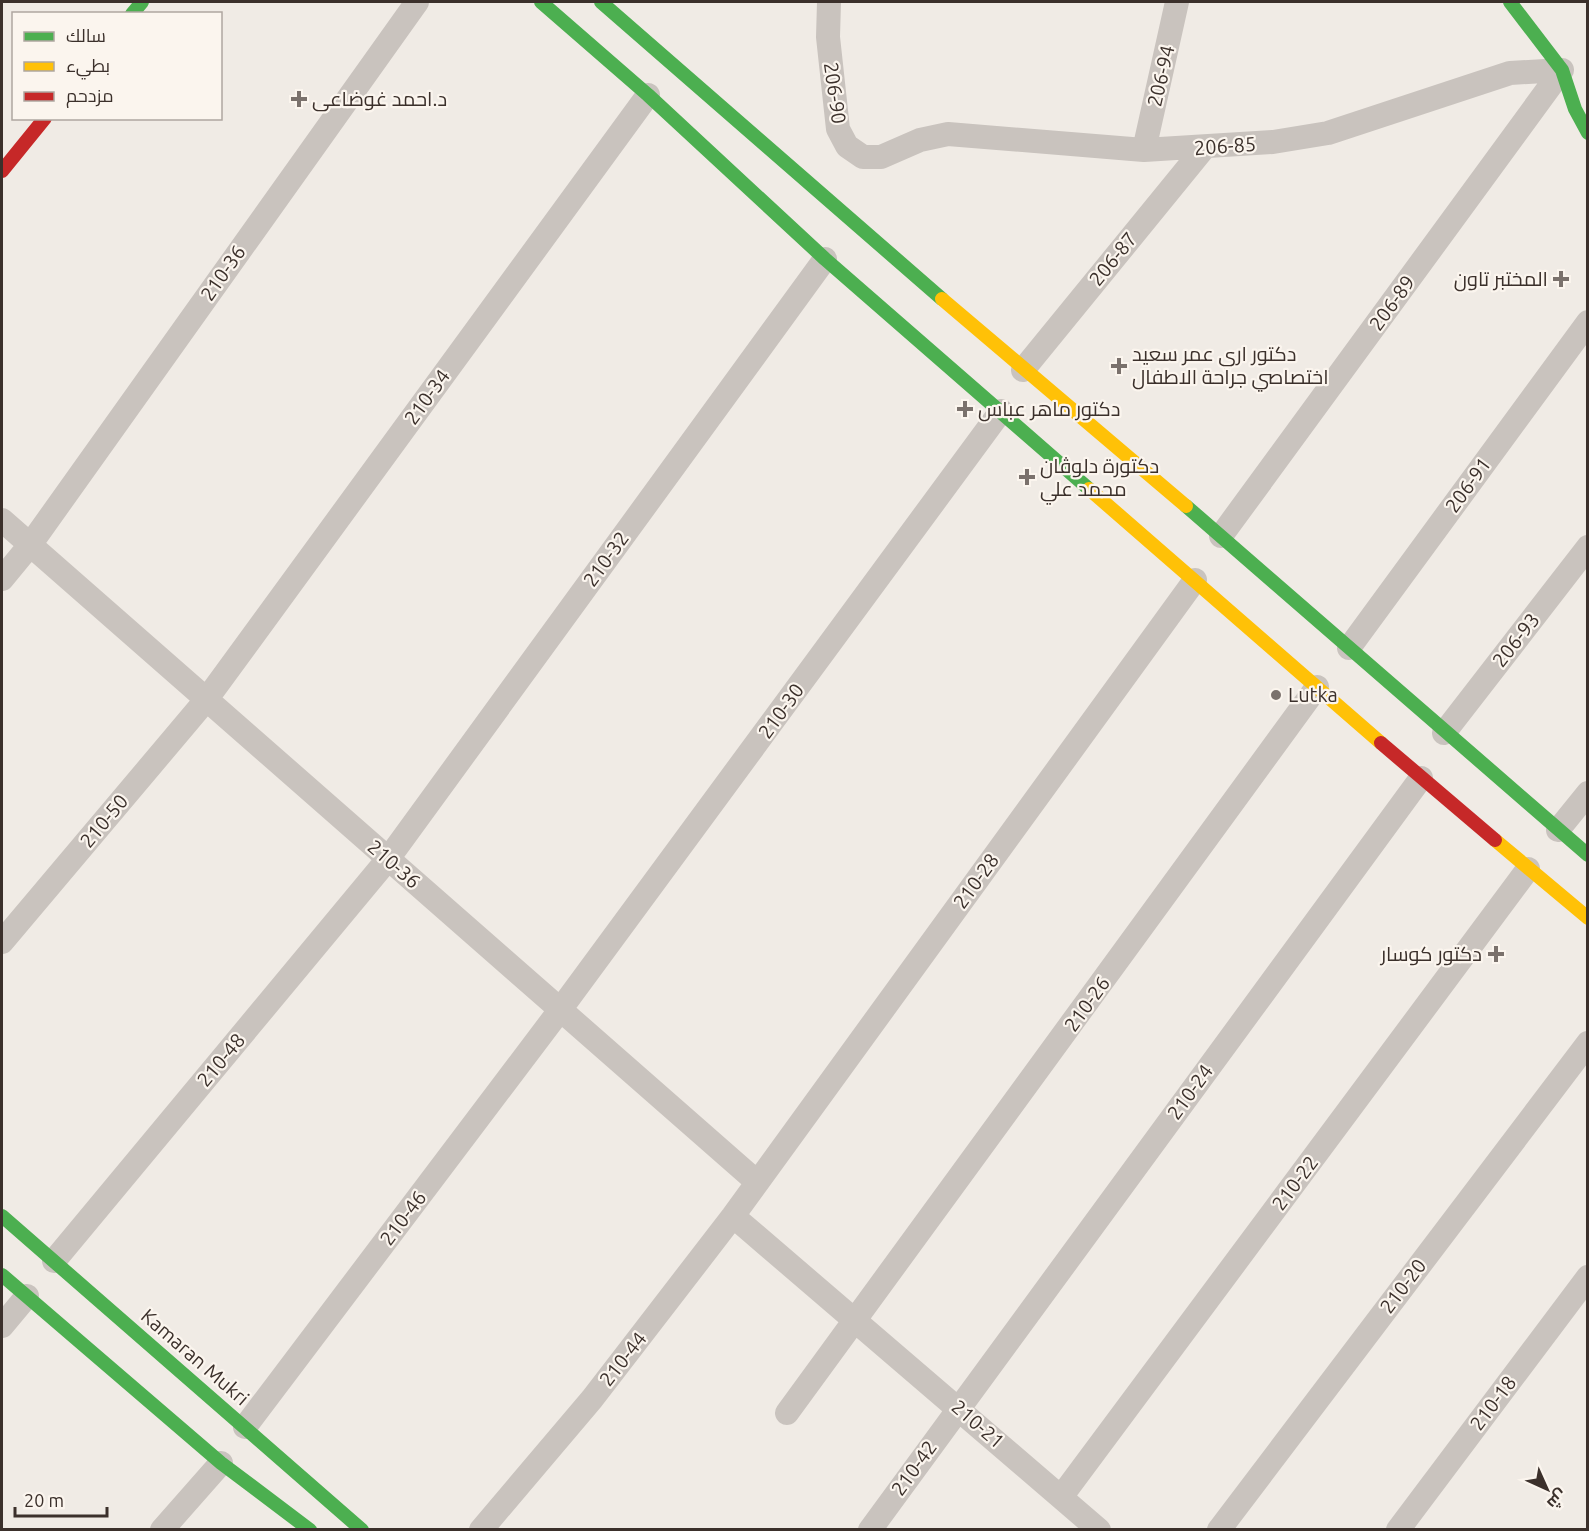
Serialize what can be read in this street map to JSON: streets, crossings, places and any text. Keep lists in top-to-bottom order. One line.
{"streets":{"main road":["Kamaran Mukri"],"street":["206-94","206-90","206-85","206-87","210-36","206-89","210-34","206-91","210-32","206-93","210-30","210-50","210-28","210-26","210-48","210-24","210-22","210-46","210-20","210-44","210-18","210-21","210-42"]},"crossings":[["206-94","206-85"],["206-90","206-85"],["206-85","206-87"],["206-85","206-89"],["210-36","210-34"],["210-36","210-32"],["210-36","210-30"],["210-36","210-50"],["210-36","210-28"],["210-36","210-48"],["210-36","210-46"],["210-36","210-44"],["210-34","210-50"],["210-32","210-48"],["210-30","210-46"],["210-28","210-44"],["210-26","210-21"],["210-48","Kamaran Mukri"],["210-24","210-21"],["210-24","210-42"],["210-22","210-21"],["210-46","Kamaran Mukri"],["210-44","210-21"],["210-21","210-42"]],"places":{"health":["د.احمد غوضاعی","المختبر تاون","دكتور اري عمر سعيد اختصاصي جراحة الاطفال","دكتور ماهر عباس","دكتورة دلوڤان محمد علي","دكتور كوسار"],"other":["Lutka"]},"legend":["سالك","بطيء","مزدحم"],"scale_bar":"20 m","north":"bottom right"}
